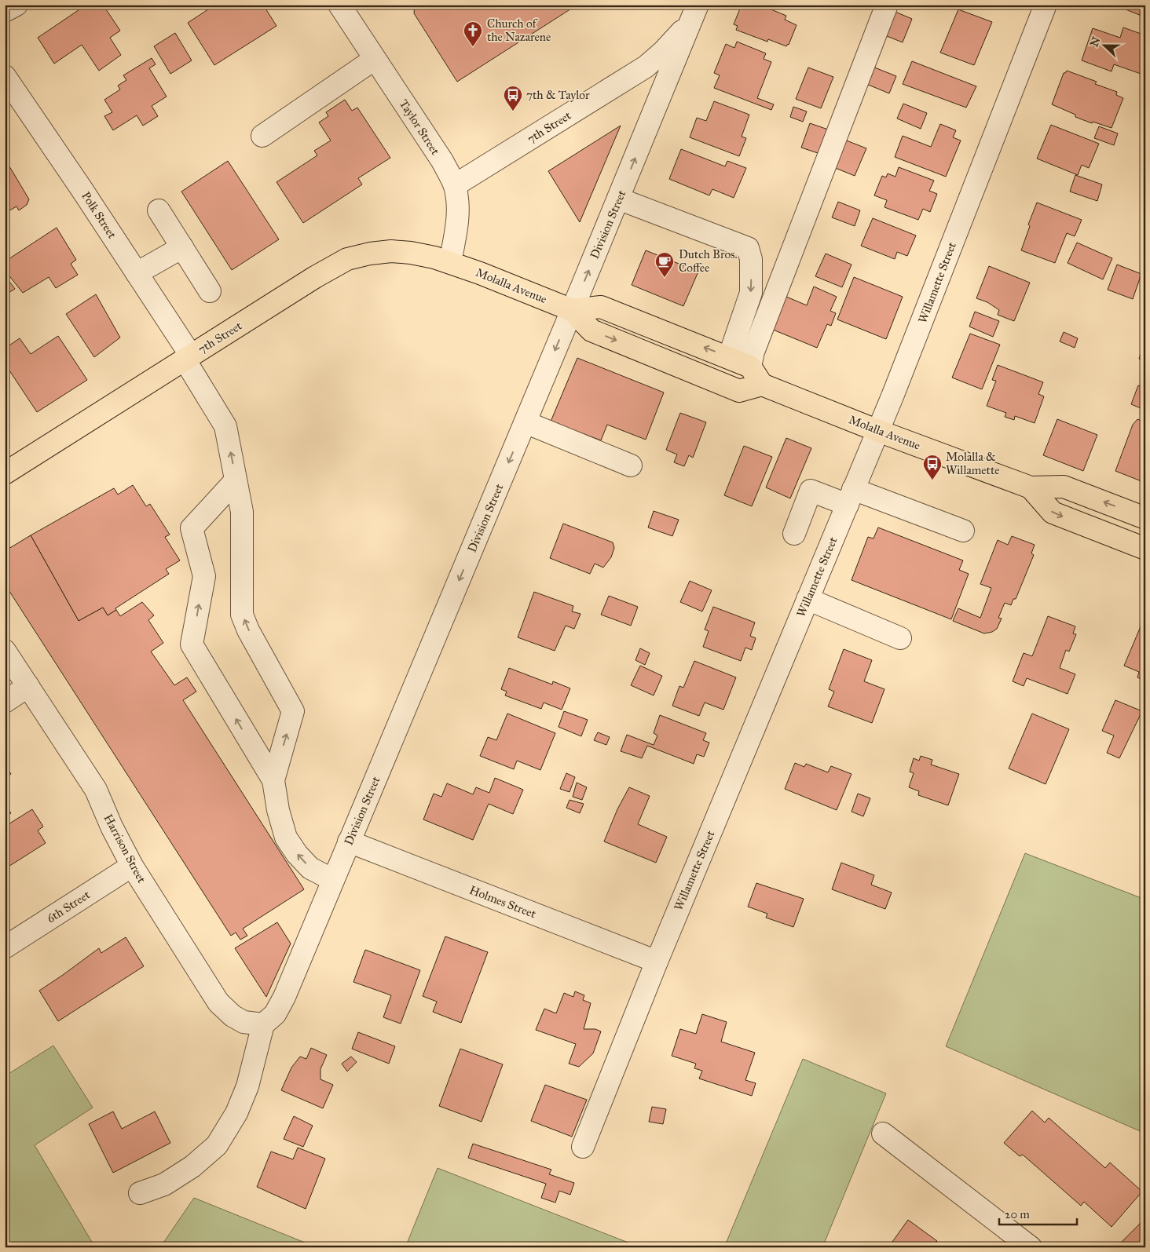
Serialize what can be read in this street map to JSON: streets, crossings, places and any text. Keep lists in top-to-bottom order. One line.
{"streets":{"main road":["7th Street","Molalla Avenue"],"street":["Taylor Street","Polk Street","Division Street","Willamette Street","Harrison Street","Holmes Street","6th Street"]},"crossings":[["Taylor Street","7th Street"],["Taylor Street","Molalla Avenue"],["7th Street","Polk Street"],["7th Street","Division Street"],["7th Street","Molalla Avenue"],["Division Street","Molalla Avenue"],["Division Street","Harrison Street"],["Division Street","Holmes Street"],["Willamette Street","Molalla Avenue"],["Willamette Street","Holmes Street"],["Harrison Street","6th Street"]],"one_way":["Polk Street"],"places":{"church":["Church of the Nazarene"],"bus stop":["7th & Taylor","Molalla & Willamette"],"cafe":["Dutch Bros. Coffee"]},"scale_bar":"20 m","north":"left"}
